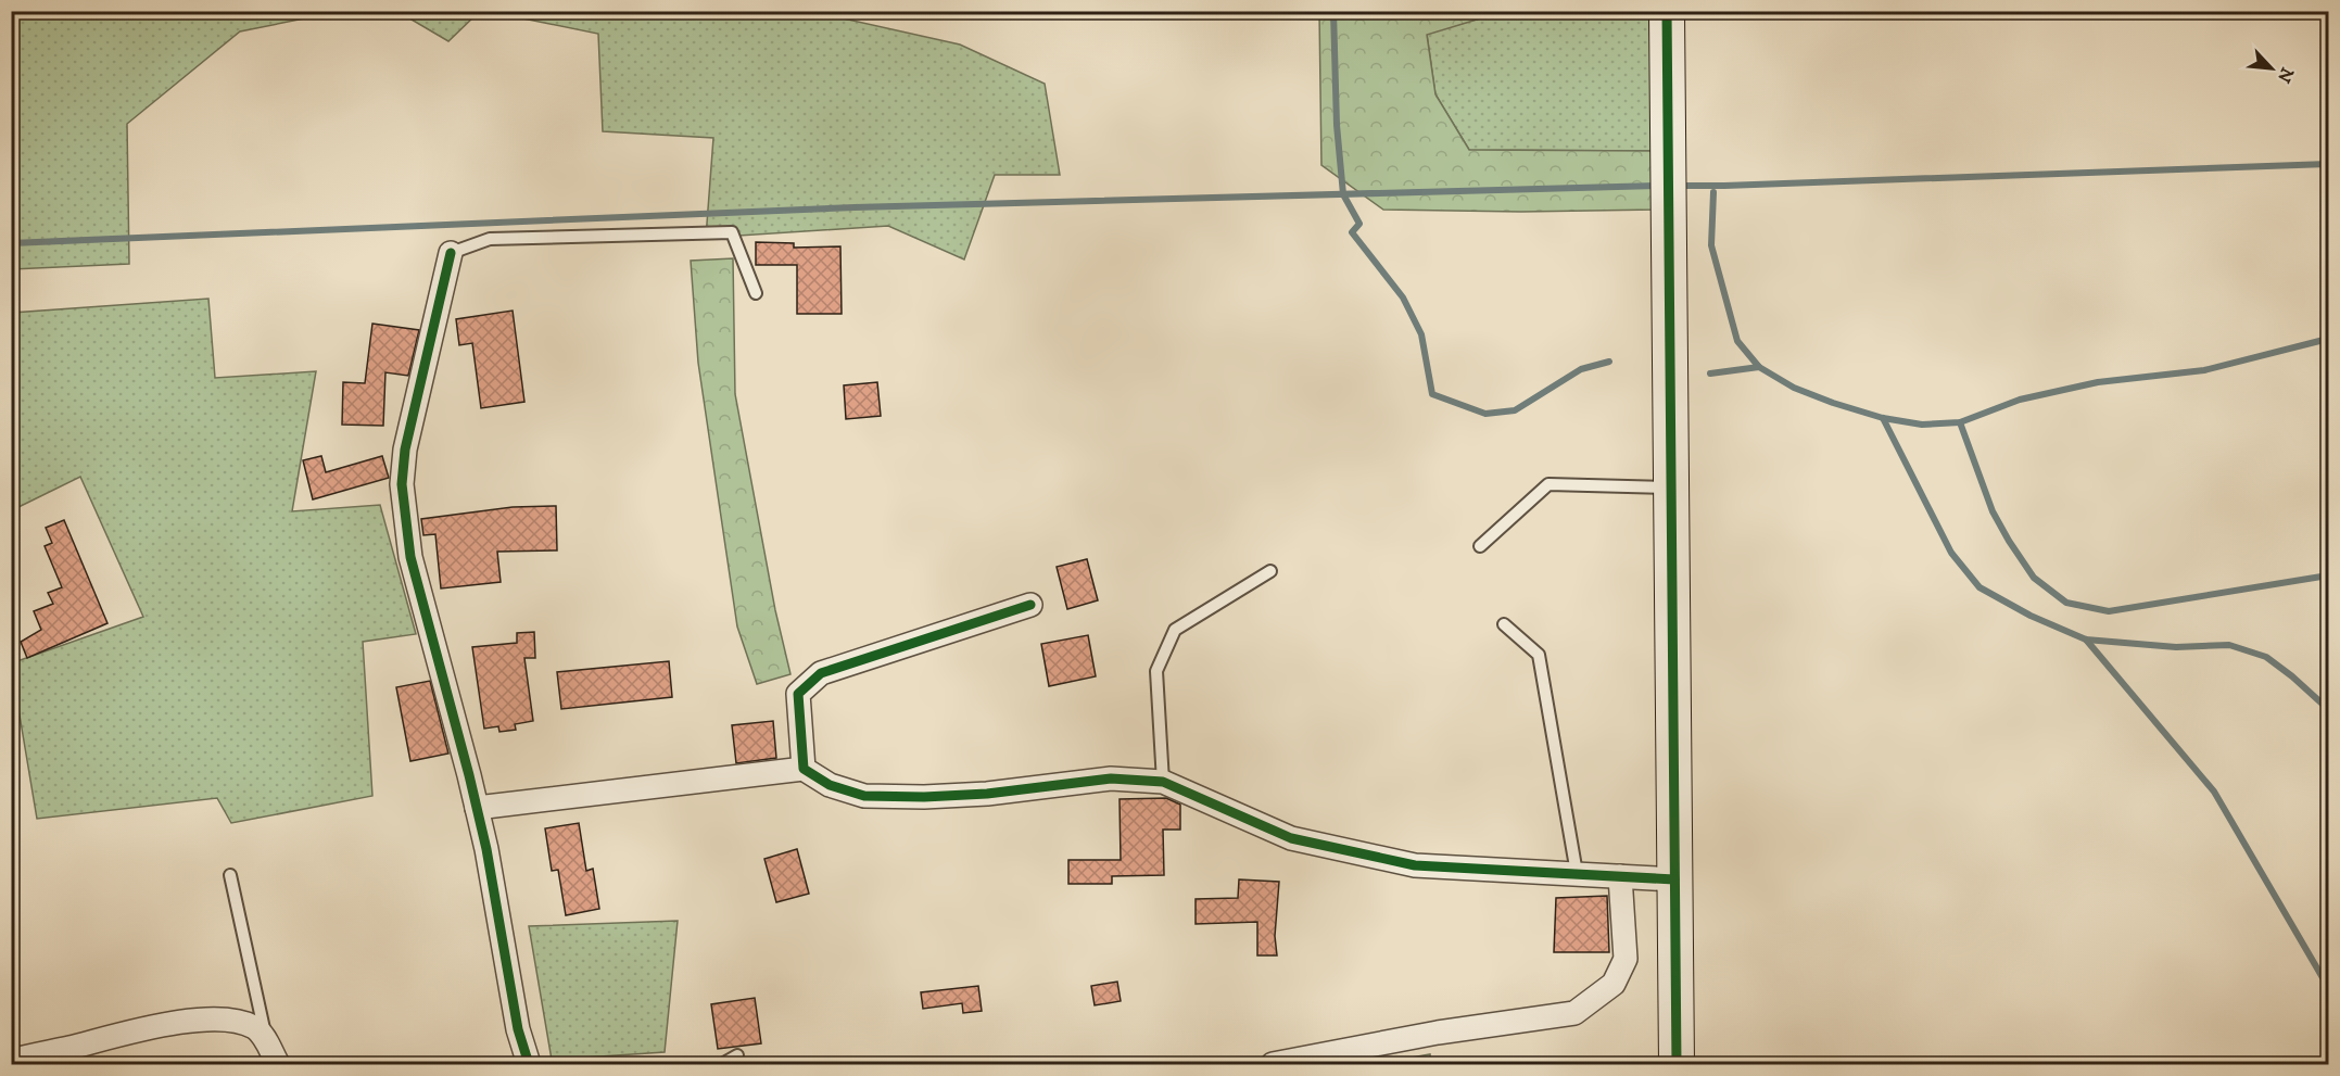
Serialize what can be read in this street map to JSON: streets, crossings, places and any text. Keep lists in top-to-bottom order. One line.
{"north":"bottom right"}
